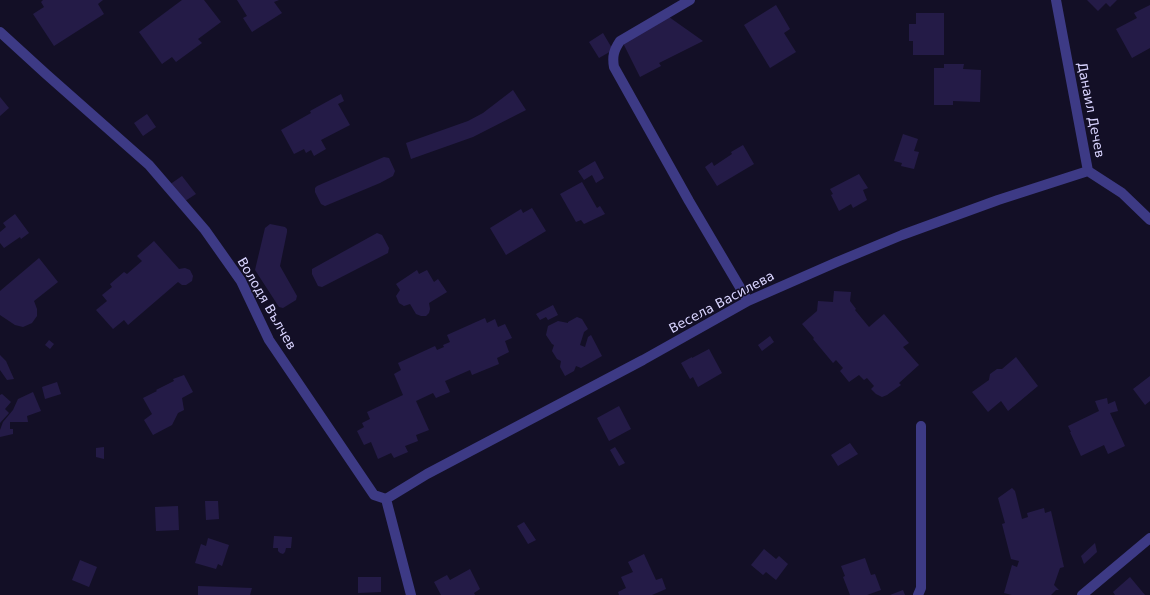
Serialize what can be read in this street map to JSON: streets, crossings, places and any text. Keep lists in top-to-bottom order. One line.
{"streets":{"street":["Данаил Дечев","Весела Василева","Володя Вълчев"]},"crossings":[["Данаил Дечев","Весела Василева"],["Весела Василева","Володя Вълчев"]]}
